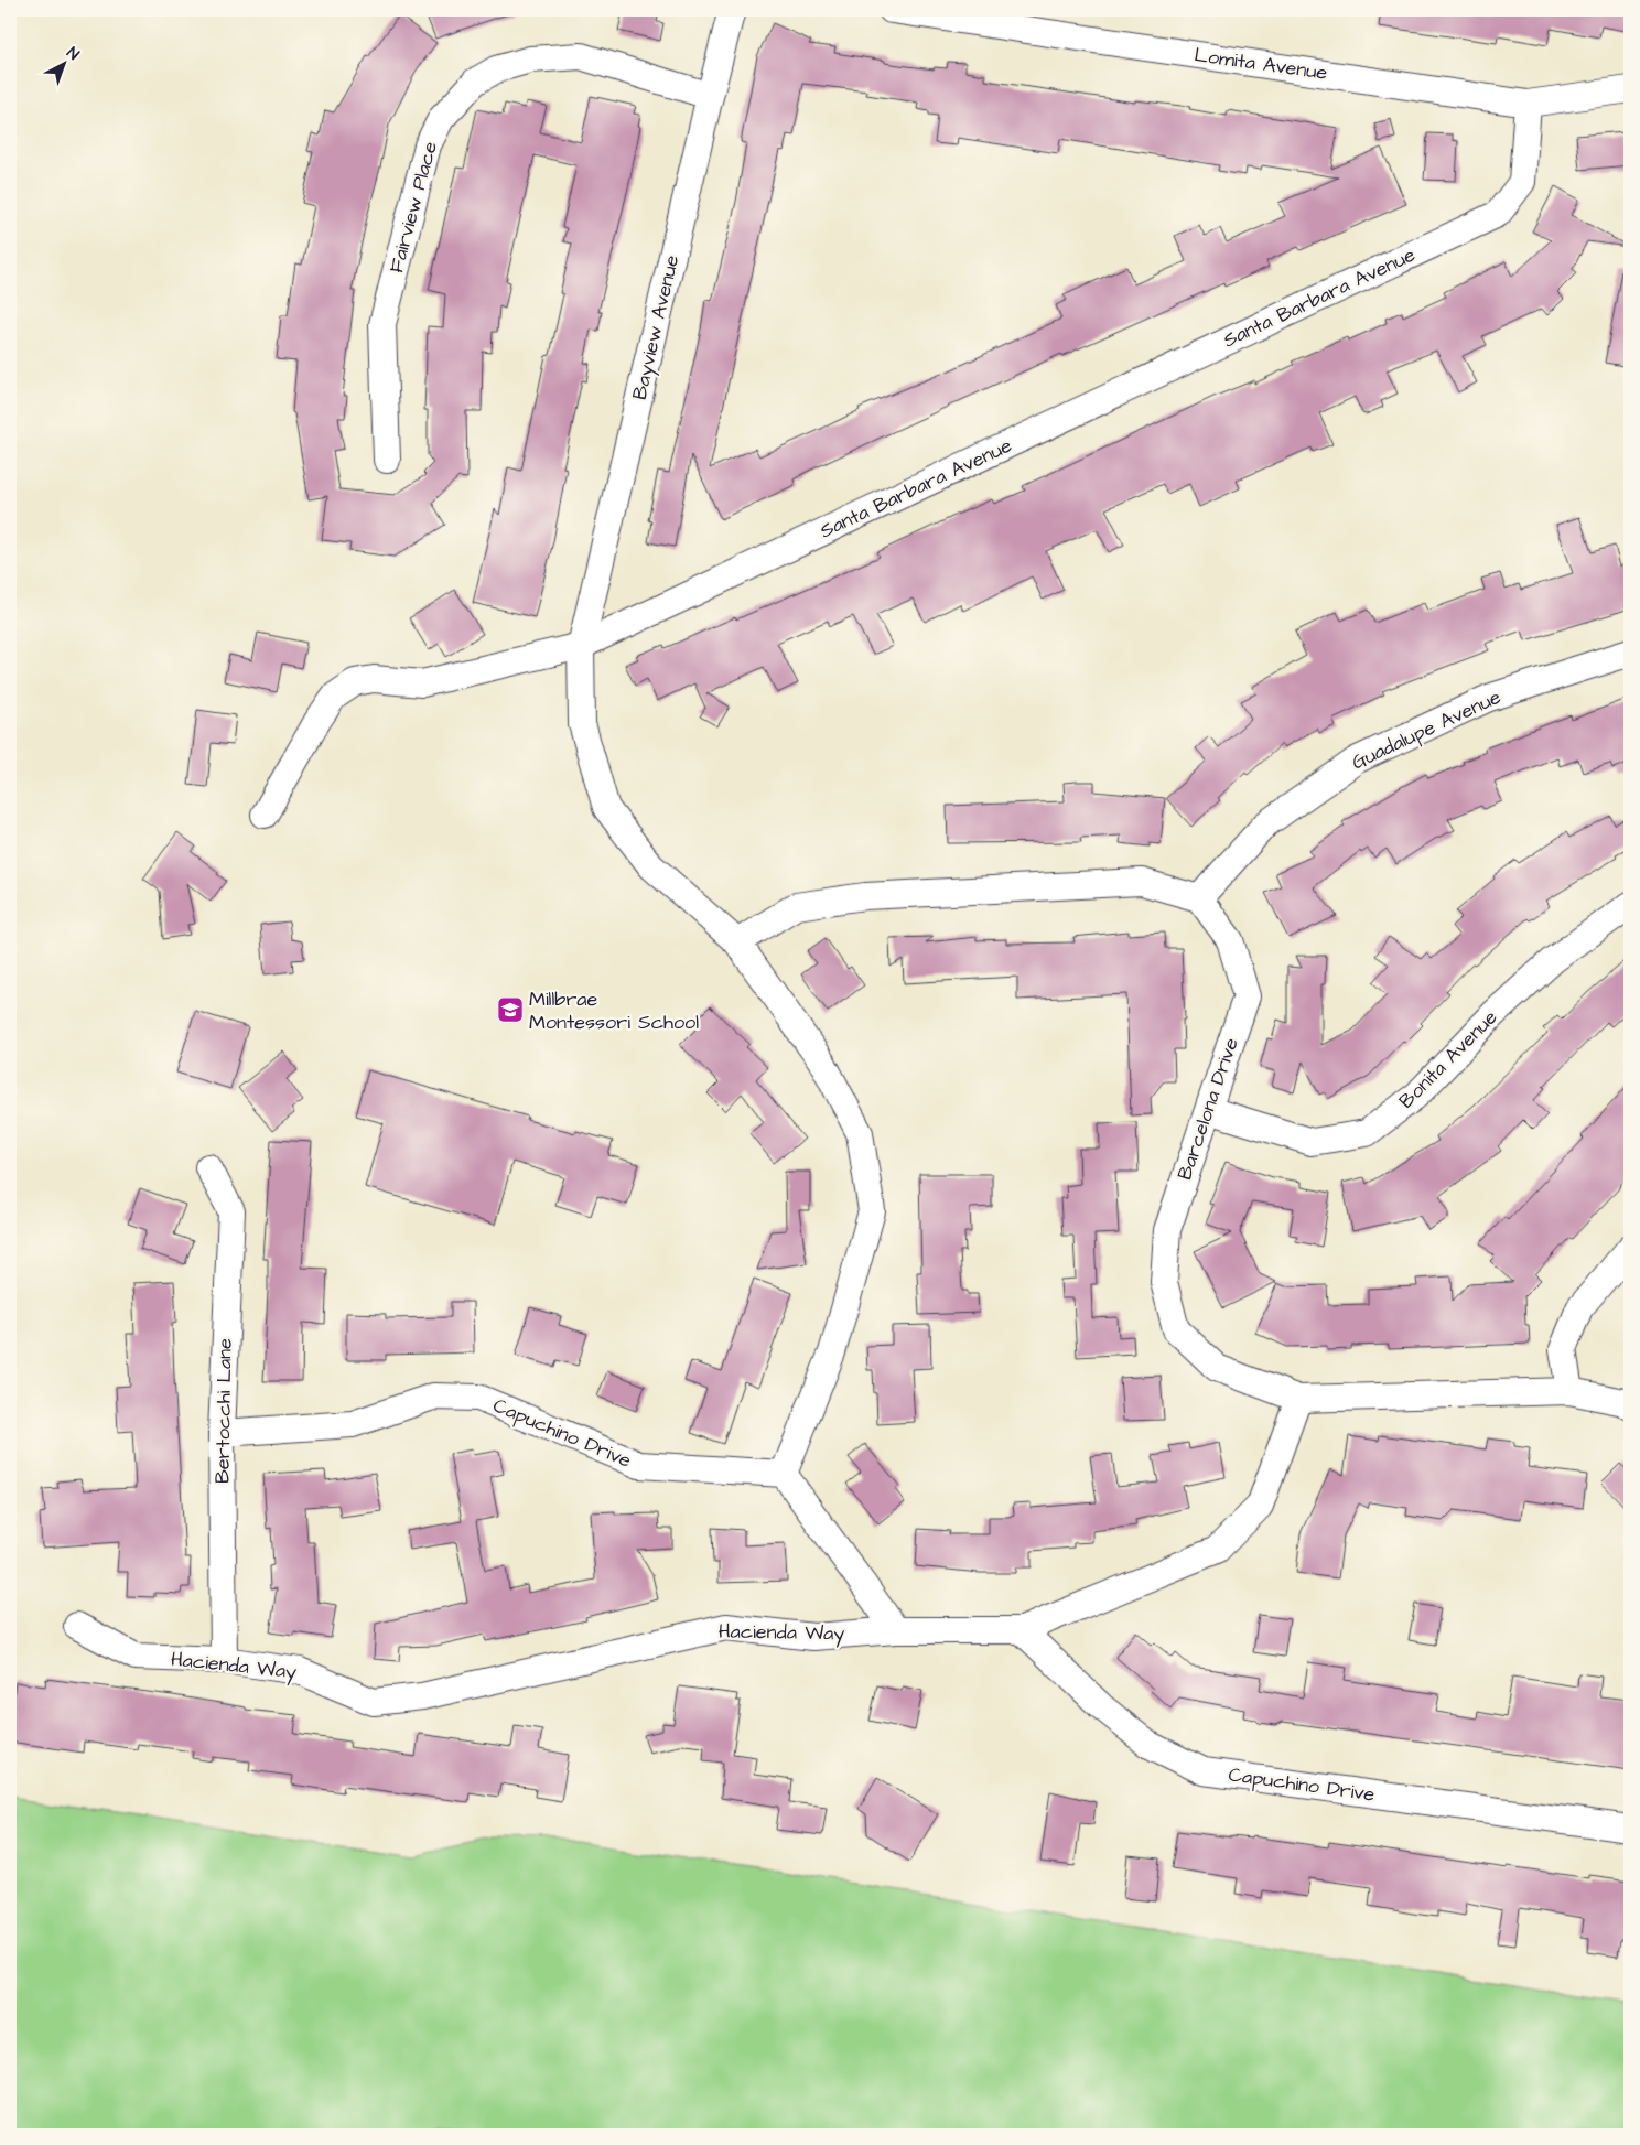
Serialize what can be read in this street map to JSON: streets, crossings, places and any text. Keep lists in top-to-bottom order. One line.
{"streets":{"street":["Lomita Avenue","Fairview Place","Santa Barbara Avenue","Bayview Avenue","Guadalupe Avenue","Bonita Avenue","Barcelona Drive","Bertocchi Lane","Capuchino Drive","Hacienda Way"]},"crossings":[["Lomita Avenue","Santa Barbara Avenue"],["Fairview Place","Bayview Avenue"],["Santa Barbara Avenue","Bayview Avenue"],["Bayview Avenue","Capuchino Drive"],["Guadalupe Avenue","Barcelona Drive"],["Bonita Avenue","Barcelona Drive"],["Barcelona Drive","Hacienda Way"],["Bertocchi Lane","Capuchino Drive"],["Bertocchi Lane","Hacienda Way"],["Capuchino Drive","Hacienda Way"]],"places":{"school or university":["Millbrae Montessori School"]},"north":"top right"}
